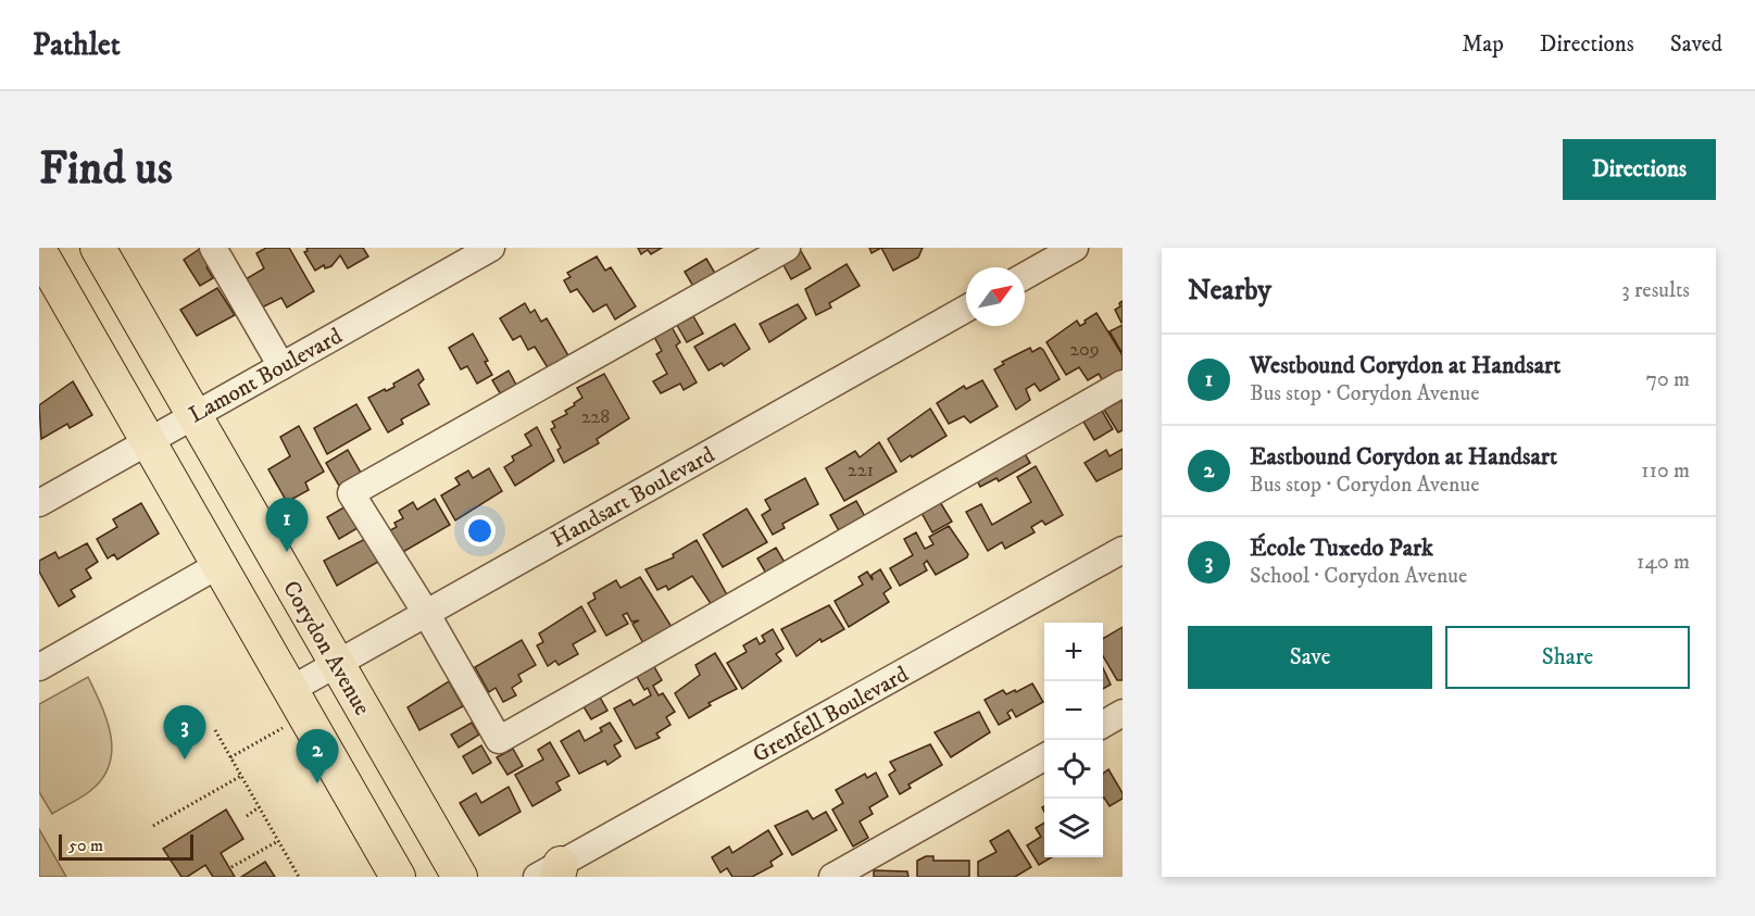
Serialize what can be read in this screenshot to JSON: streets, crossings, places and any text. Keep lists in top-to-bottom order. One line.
{"streets":{"main road":["Corydon Avenue"],"street":["Lamont Boulevard","Handsart Boulevard","Grenfell Boulevard"]},"crossings":[["Lamont Boulevard","Corydon Avenue"],["Handsart Boulevard","Corydon Avenue"]],"house_numbers":["209","228","221"],"scale_bar":"50 m","north":"top right","page":{"header":"Pathlet","nav":["Map","Directions","Saved"],"buttons":["Directions",["Save","Share"]],"title":"Find us","heading":["Nearby","3 results"],"list":[{"mark":"1","name":"Westbound Corydon at Handsart","note":"Bus stop · Corydon Avenue","value":"70 m"},{"mark":"2","name":"Eastbound Corydon at Handsart","note":"Bus stop · Corydon Avenue","value":"110 m"},{"mark":"3","name":"École Tuxedo Park","note":"School · Corydon Avenue","value":"140 m"}],"pins":["1","3","2"],"map_buttons":["+","−"],"scale":"50 m"}}
